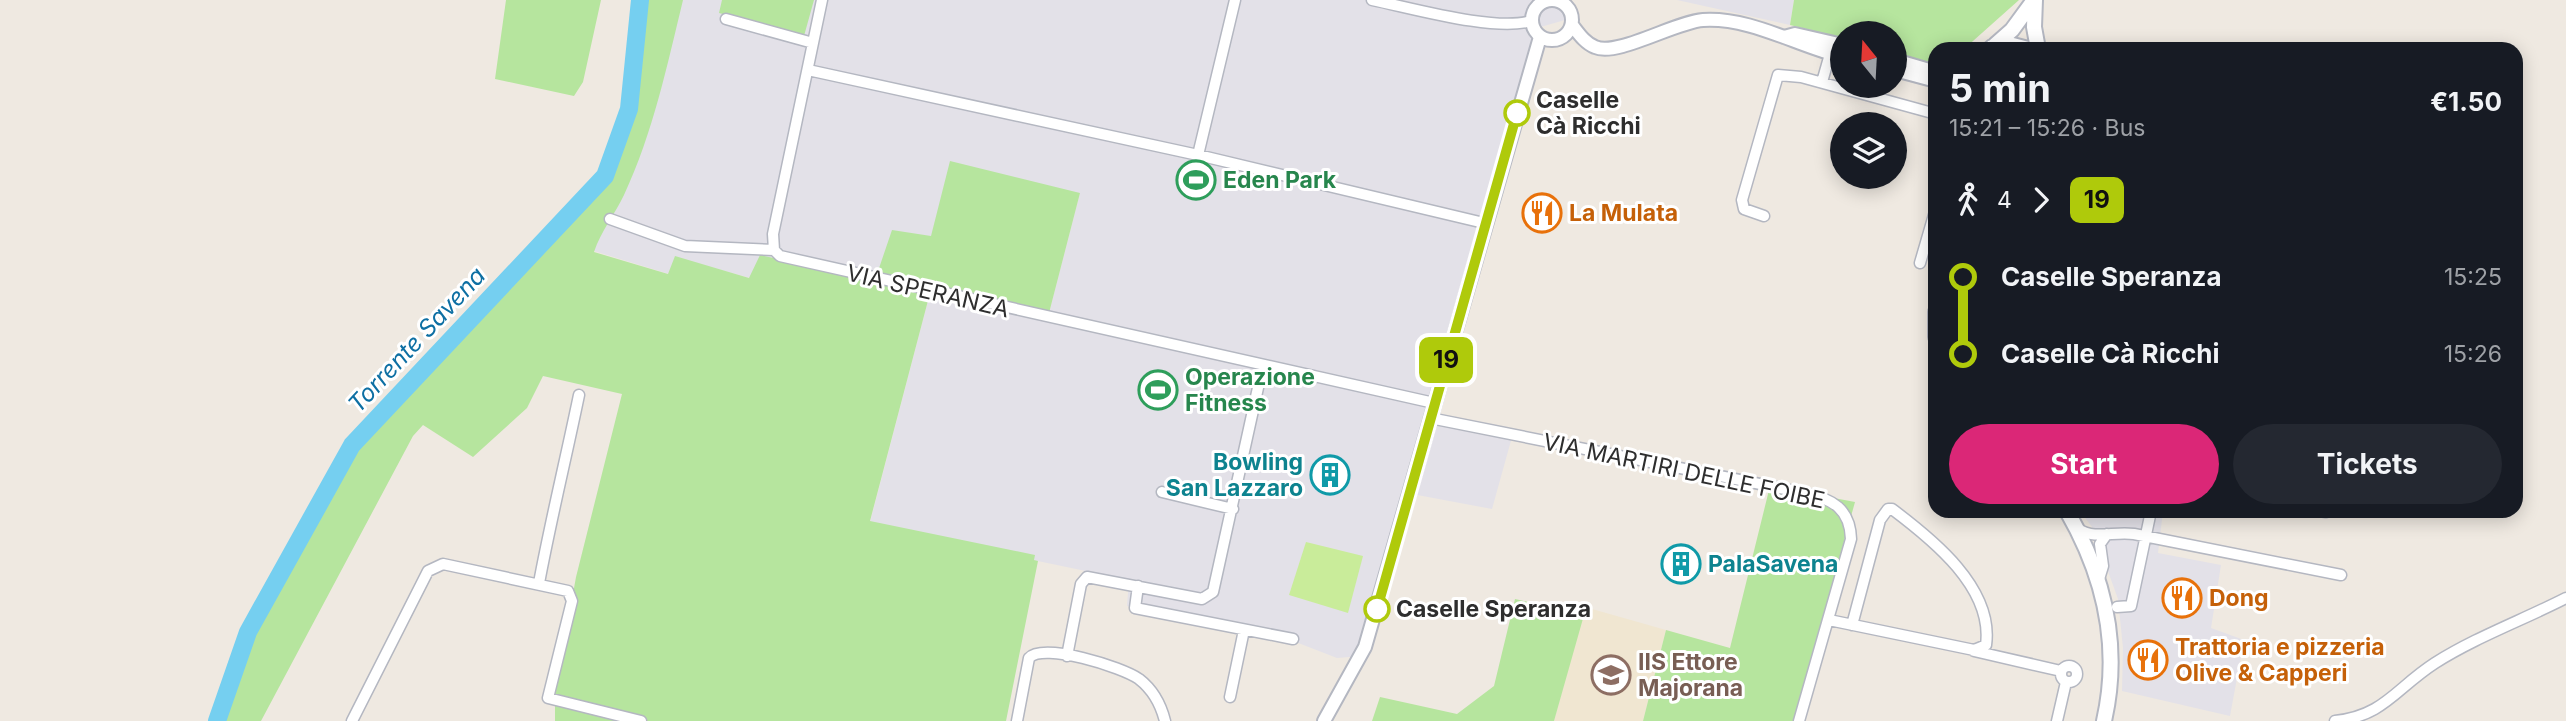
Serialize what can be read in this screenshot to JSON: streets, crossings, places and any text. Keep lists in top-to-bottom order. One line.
{"streets":{"street":["VIA SPERANZA","VIA MARTIRI DELLE FOIBE"]},"water":["Torrente Savena"],"places":{"other":["Caselle Cà Ricchi","Caselle Speranza"],"sports":["Eden Park","Operazione Fitness"],"restaurant":["La Mulata","Dong","Trattoria e pizzeria Olive & Capperi"],"building":["Bowling San Lazzaro","PalaSavena"],"school or university":["IIS Ettore Majorana"]},"lines":["bus line 19"],"north":"top","page":{"on_map":"19","heading":["5 min","15:21 – 15:26 · Bus","€1.50"],"legs":["4","19"],"list":[{"name":"Caselle Speranza","value":"15:25"},{"name":"Caselle Cà Ricchi","value":"15:26"}],"buttons":["Start","Tickets"]}}
